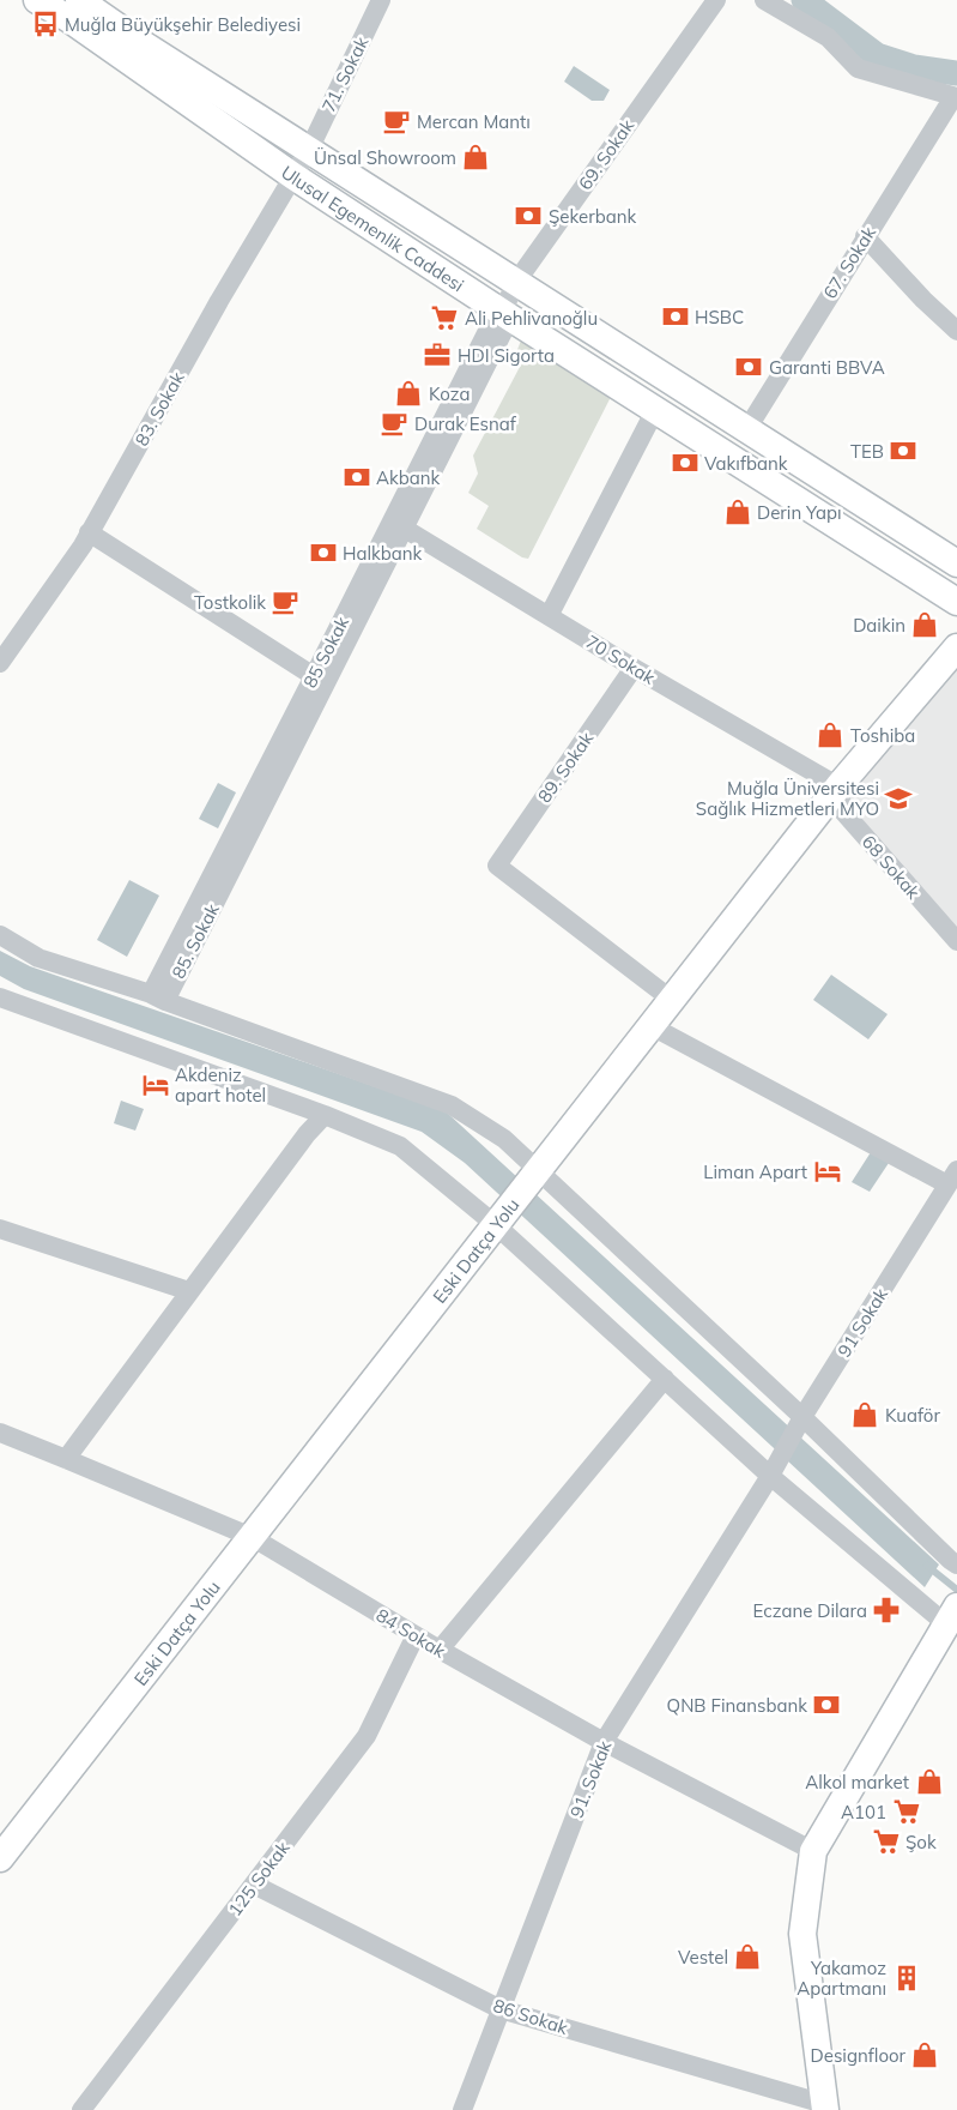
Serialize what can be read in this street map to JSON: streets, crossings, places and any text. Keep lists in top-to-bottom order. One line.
{"streets":{"main road":["Ulusal Egemenlik Caddesi","Eski Datça Yolu"],"street":["71. Sokak","69. Sokak","67. Sokak","83. Sokak","85 Sokak","70 Sokak","89. Sokak","68 Sokak","85. Sokak","91 Sokak","84 Sokak","91. Sokak","125 Sokak","86 Sokak"]},"crossings":[["71. Sokak","Ulusal Egemenlik Caddesi"],["71. Sokak","83. Sokak"],["69. Sokak","Ulusal Egemenlik Caddesi"],["69. Sokak","85 Sokak"],["Ulusal Egemenlik Caddesi","67. Sokak"],["Ulusal Egemenlik Caddesi","83. Sokak"],["Ulusal Egemenlik Caddesi","85 Sokak"],["85 Sokak","70 Sokak"],["85 Sokak","85. Sokak"],["70 Sokak","89. Sokak"],["70 Sokak","68 Sokak"],["70 Sokak","Eski Datça Yolu"],["89. Sokak","Eski Datça Yolu"],["68 Sokak","Eski Datça Yolu"],["Eski Datça Yolu","84 Sokak"],["91 Sokak","91. Sokak"],["84 Sokak","91. Sokak"],["84 Sokak","125 Sokak"],["91. Sokak","86 Sokak"],["125 Sokak","86 Sokak"]],"places":{"bus stop":["Muğla Büyükşehir Belediyesi"],"cafe":["Mercan Mantı","Durak Esnaf","Tostkolik"],"shop":["Ünsal Showroom","Koza","Derin Yapı","Daikin","Toshiba","Kuaför","Alkol market","Vestel","Designfloor"],"bank":["Şekerbank","HSBC","Garanti BBVA","TEB","Vakıfbank","Akbank","Halkbank","QNB Finansbank"],"supermarket":["Ali Pehlivanoğlu","A101","Şok"],"office":["HDI Sigorta"],"school or university":["Muğla Üniversitesi Sağlık Hizmetleri MYO"],"hotel":["Akdeniz apart hotel","Liman Apart"],"pharmacy":["Eczane Dilara"],"building":["Yakamoz Apartmanı"]}}
